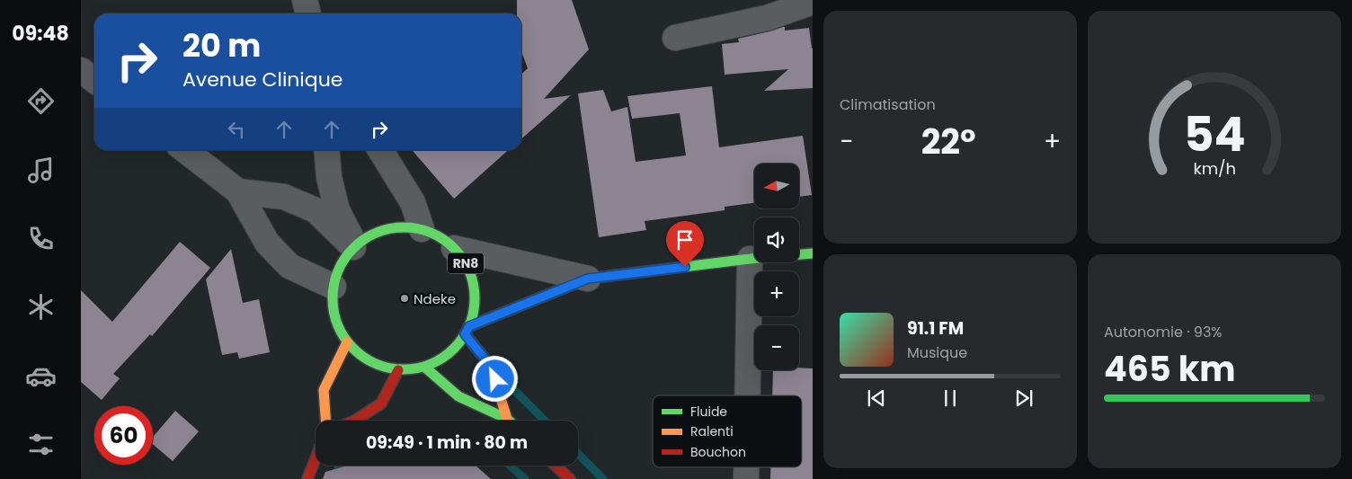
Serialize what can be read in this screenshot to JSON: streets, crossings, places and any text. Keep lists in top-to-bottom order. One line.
{"streets":{"main road":["RN8"]},"places":["Ndeke"],"legend":["Fluide","Ralenti","Bouchon"],"north":"left","page":{"tabs":"09:48","tile":["Climatisation",["Autonomie · 93%","465 km"]],"turn":["20 m","Avenue Clinique"],"heat":["−","22°","+"],"map_buttons":["+","−"],"song":["91.1 FM","Musique"],"limit":"60","trip":"09:49 · 1 min · 80 m","gauge":["54","km/h"]}}
